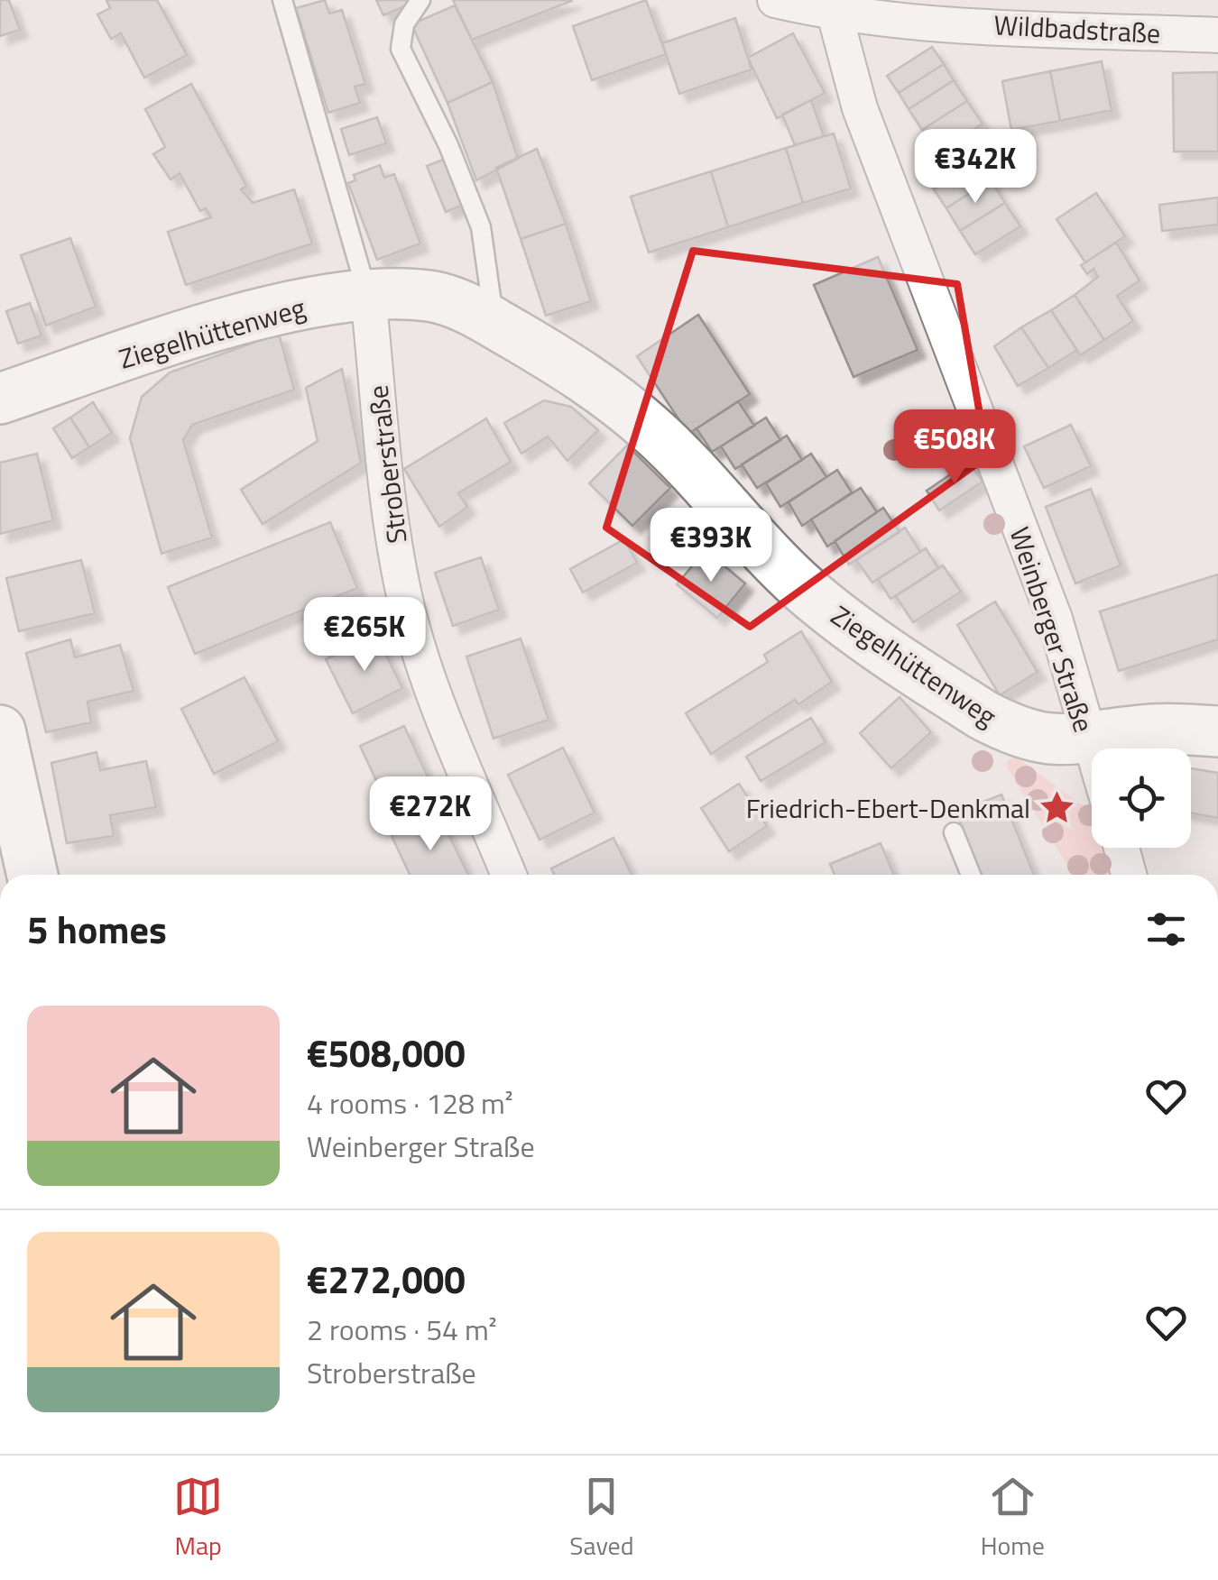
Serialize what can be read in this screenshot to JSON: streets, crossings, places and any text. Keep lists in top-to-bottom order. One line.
{"streets":{"street":["Wildbadstraße","Ziegelhüttenweg","Stroberstraße","Weinberger Straße"]},"crossings":[["Wildbadstraße","Weinberger Straße"],["Ziegelhüttenweg","Stroberstraße"],["Ziegelhüttenweg","Weinberger Straße"]],"places":{"place":["Friedrich-Ebert-Denkmal"]},"page":{"price":["€342K","€508K","€393K","€265K","€272K"],"heading":"5 homes","list":[{"name":"€508,000","note":"4 rooms · 128 m² · Weinberger Straße"},{"name":"€272,000","note":"2 rooms · 54 m² · Stroberstraße"}],"tabs":["Map","Saved","Home"]}}
